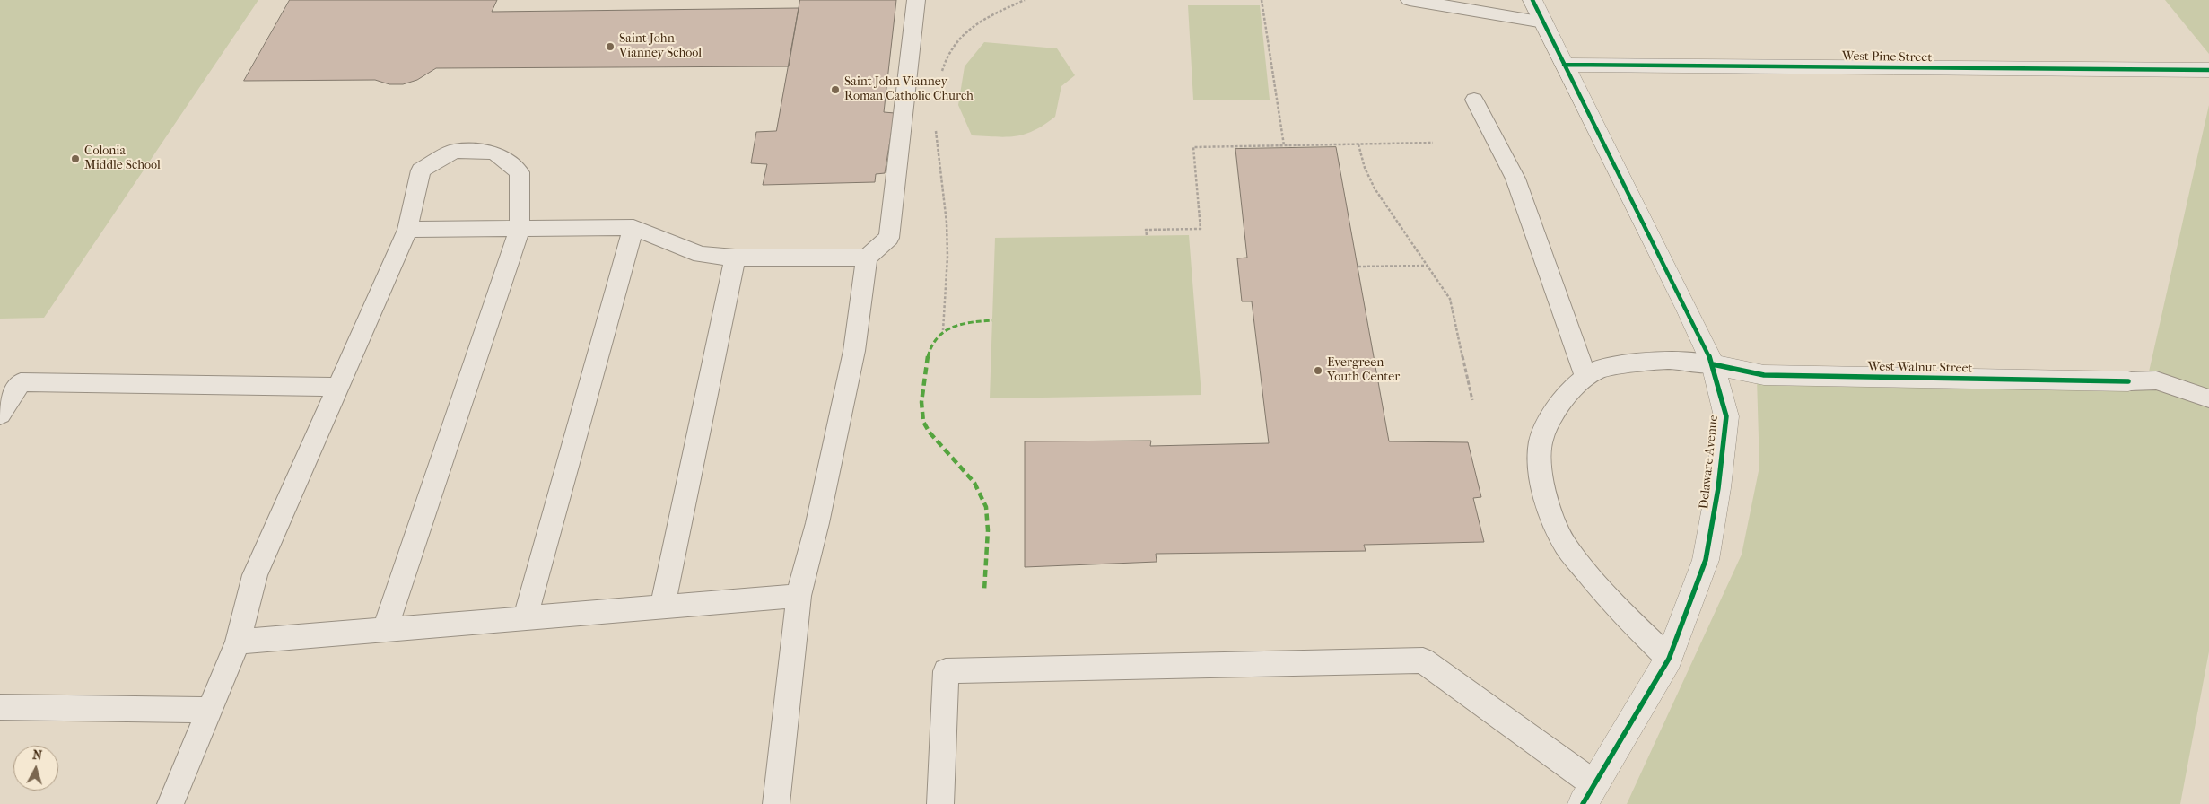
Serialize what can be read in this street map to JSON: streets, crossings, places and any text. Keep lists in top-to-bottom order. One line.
{"streets":{"street":["West Pine Street","West Walnut Street","Delaware Avenue"]},"crossings":[["West Pine Street","Delaware Avenue"],["West Walnut Street","Delaware Avenue"]],"places":["Saint John Vianney School","Saint John Vianney Roman Catholic Church","Colonia Middle School","Evergreen Youth Center"],"north":"top"}
